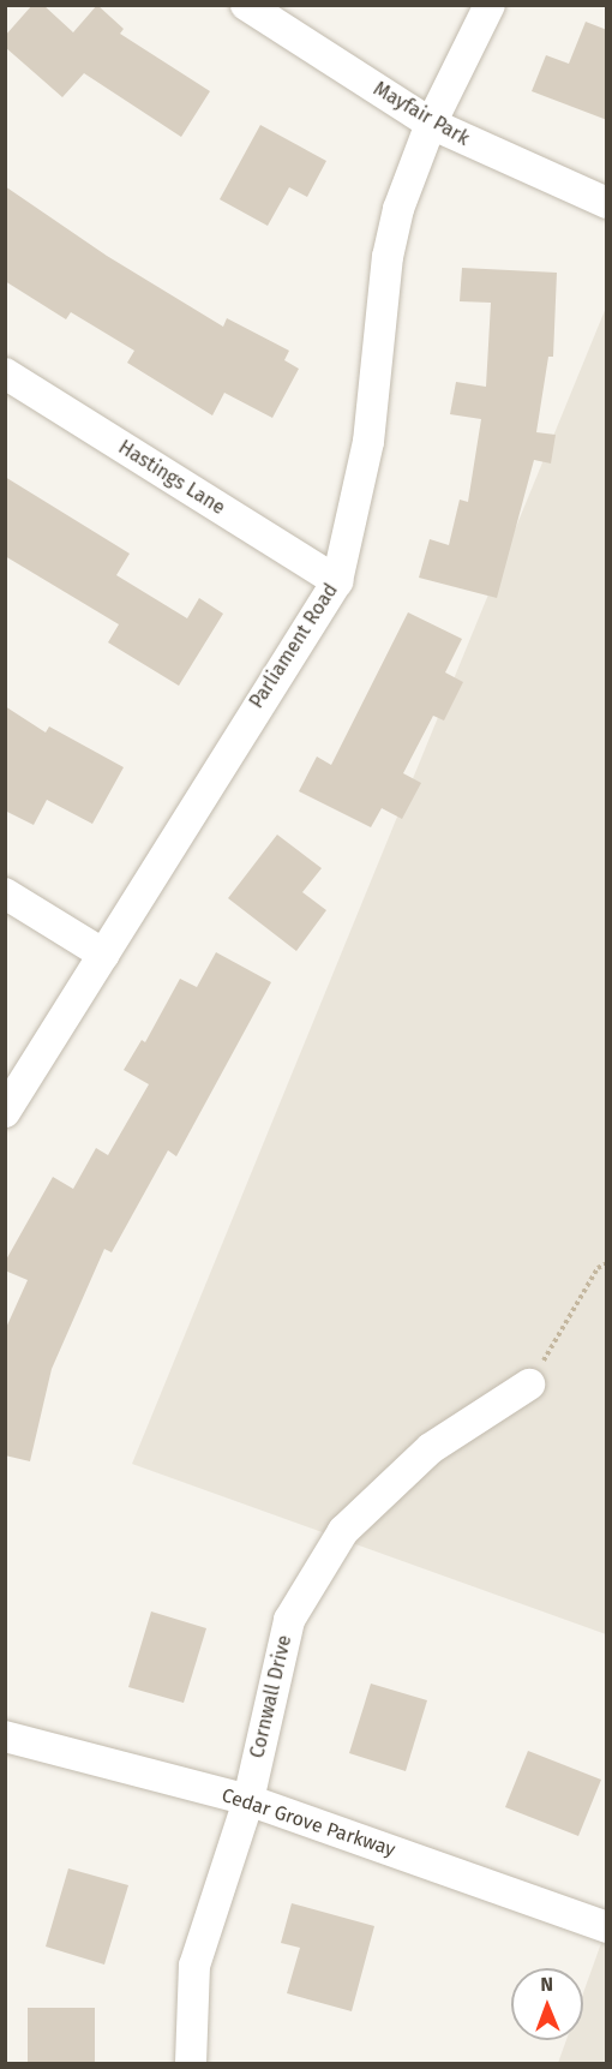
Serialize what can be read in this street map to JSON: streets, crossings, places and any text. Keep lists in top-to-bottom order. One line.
{"streets":{"street":["Mayfair Park","Hastings Lane","Parliament Road","Cornwall Drive","Cedar Grove Parkway"]},"crossings":[["Mayfair Park","Parliament Road"],["Hastings Lane","Parliament Road"],["Cornwall Drive","Cedar Grove Parkway"]],"north":"top"}
